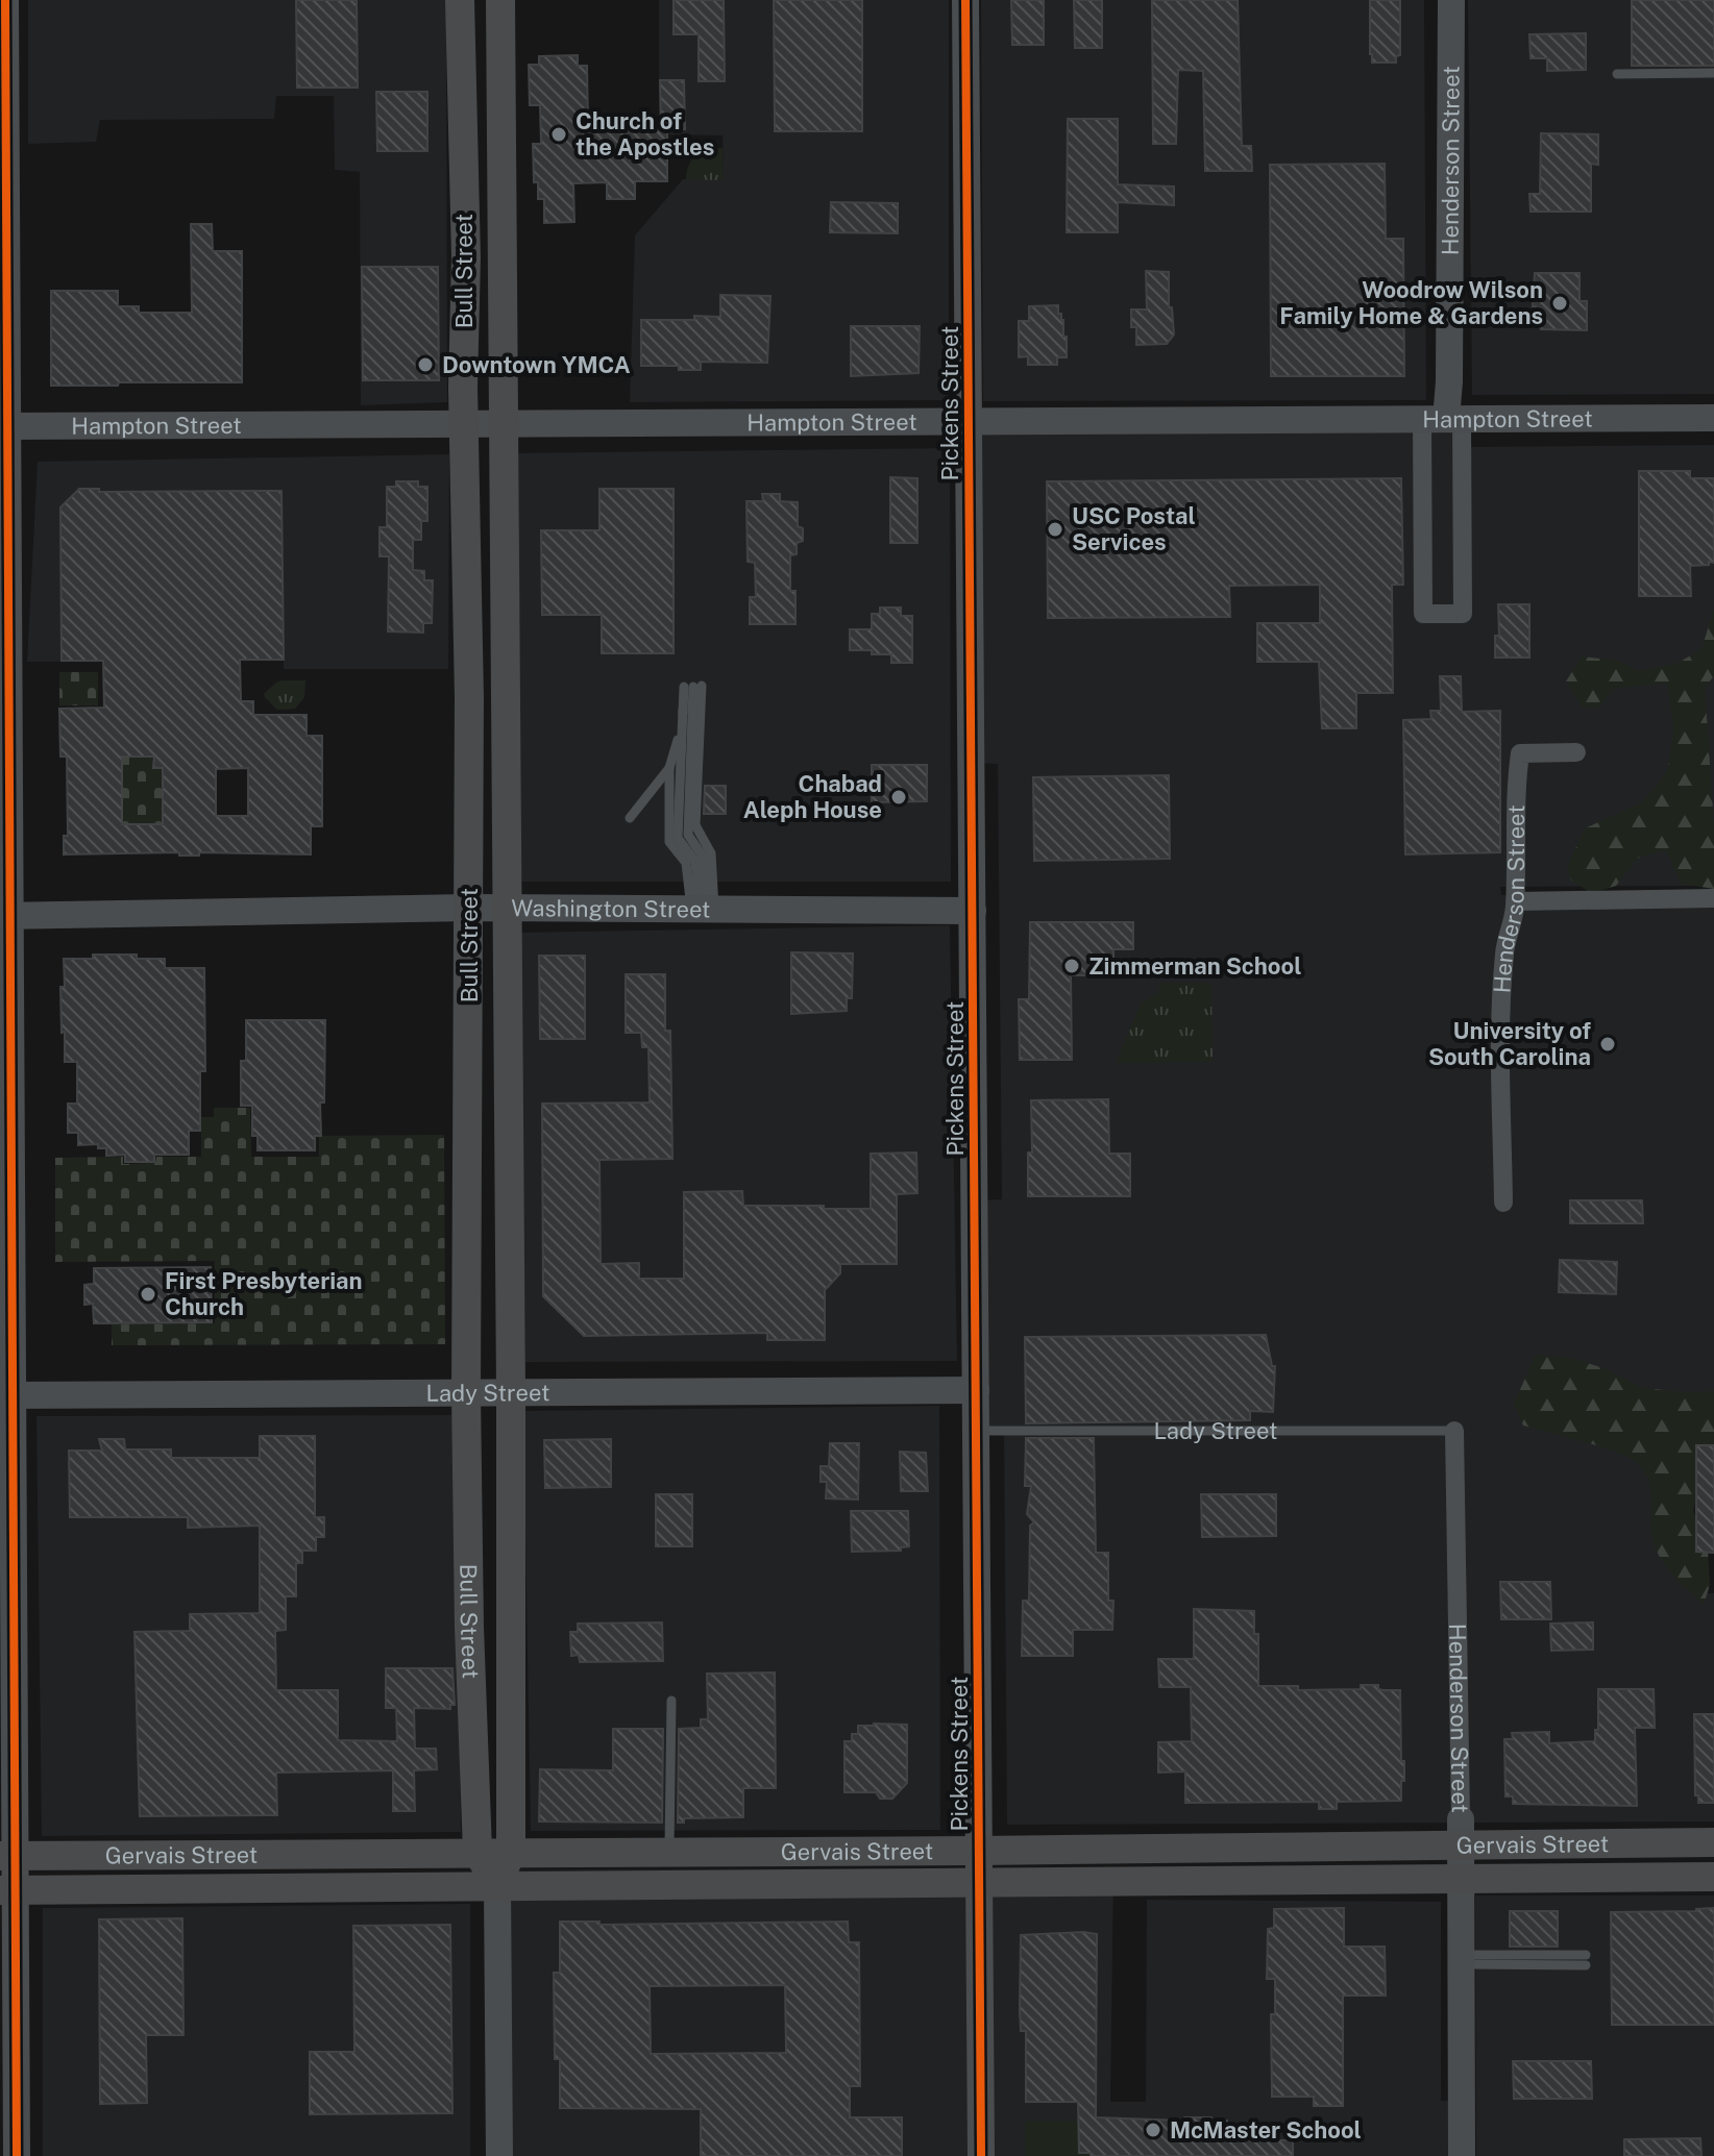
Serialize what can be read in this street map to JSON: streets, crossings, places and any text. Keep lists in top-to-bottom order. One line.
{"streets":{"main road":["Bull Street","Gervais Street"],"street":["Henderson Street","Pickens Street","Hampton Street","Washington Street","Lady Street"]},"crossings":[["Henderson Street","Hampton Street"],["Henderson Street","Lady Street"],["Henderson Street","Gervais Street"],["Bull Street","Hampton Street"],["Bull Street","Washington Street"],["Bull Street","Lady Street"],["Bull Street","Gervais Street"],["Pickens Street","Hampton Street"],["Pickens Street","Washington Street"],["Pickens Street","Lady Street"],["Pickens Street","Gervais Street"]],"places":["Church of the Apostles","Woodrow Wilson Family Home & Gardens","Downtown YMCA","USC Postal Services","Chabad Aleph House","Zimmerman School","University of South Carolina","First Presbyterian Church","McMaster School"]}
